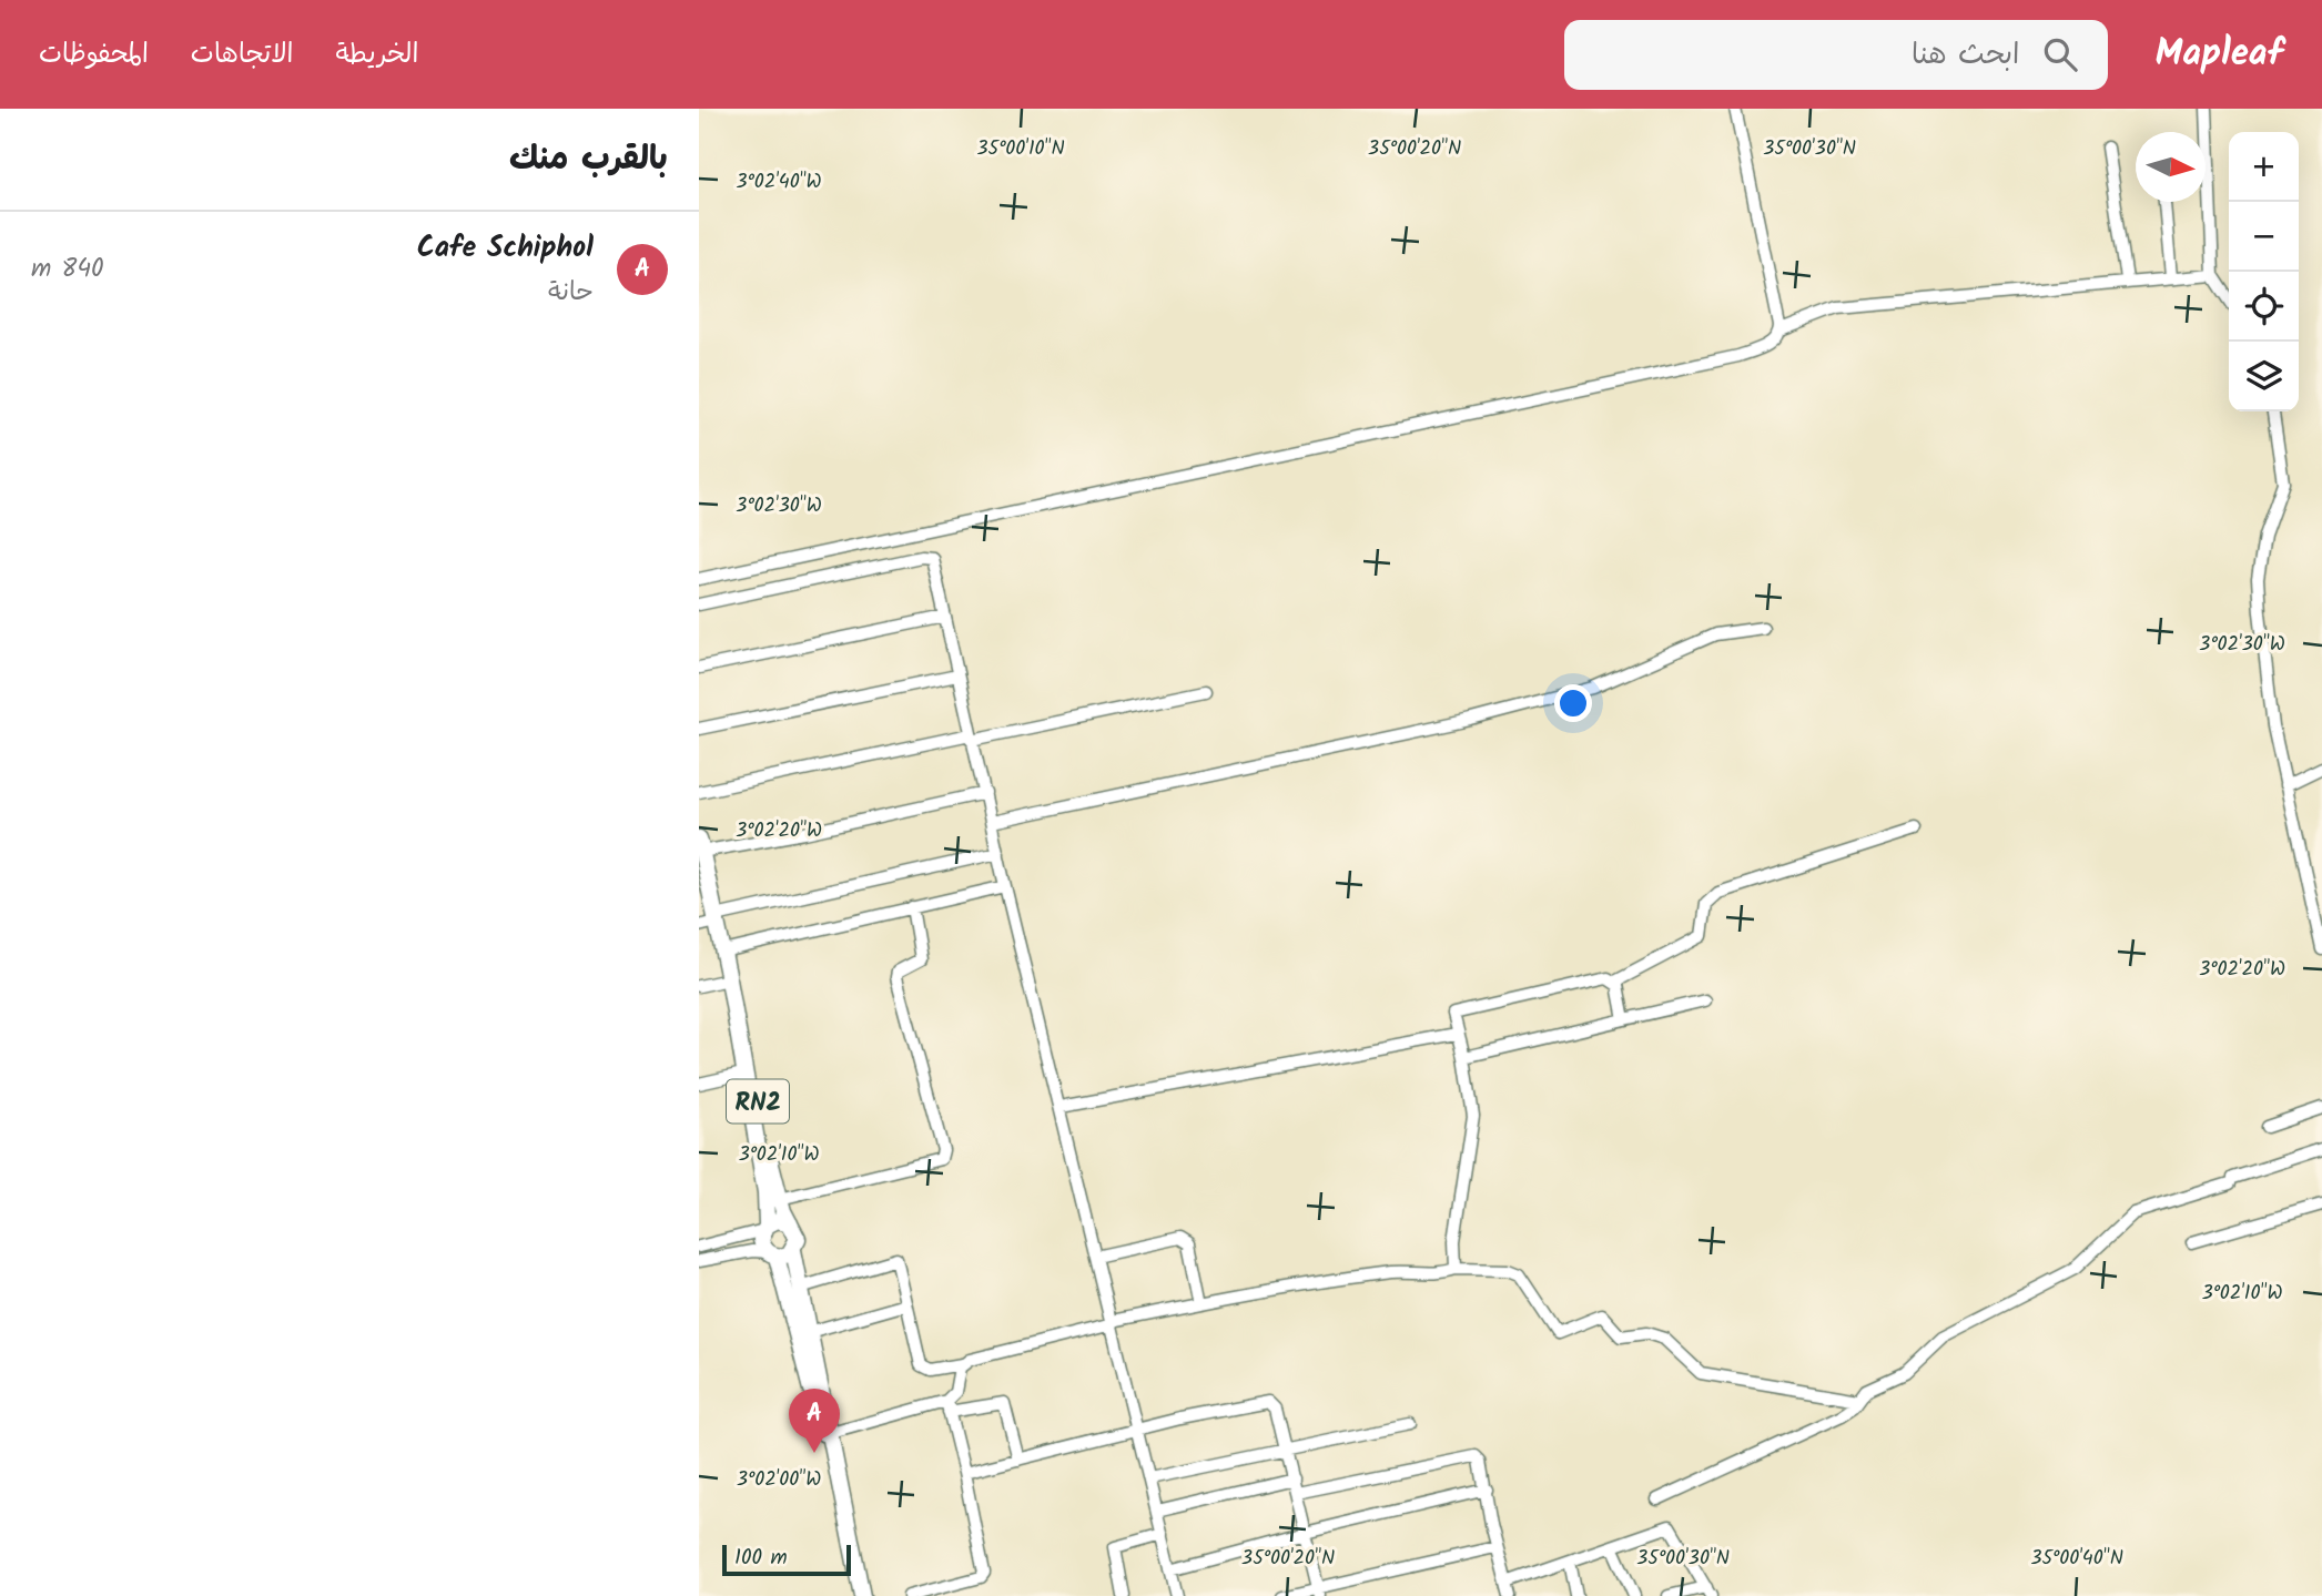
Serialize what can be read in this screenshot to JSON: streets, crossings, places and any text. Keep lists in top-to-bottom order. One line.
{"streets":{"main road":["RN2"]},"scale_bar":"100 m","north":"right","page":{"header":"Mapleaf","search":"ابحث هنا","nav":["الخريطة","الاتجاهات","المحفوظات"],"heading":"بالقرب منك","map_buttons":["+","−"],"list":[{"mark":"A","name":"Cafe Schiphol","note":"حانة","value":"840 m"}],"pins":"A","scale":"100 m"},"coordinates":["35°00'10\"N","35°00'20\"N","35°00'30\"N","3°02'40\"W","3°02'30\"W","3°02'20\"W","3°02'10\"W","3°02'00\"W","35°00'40\"N"]}
